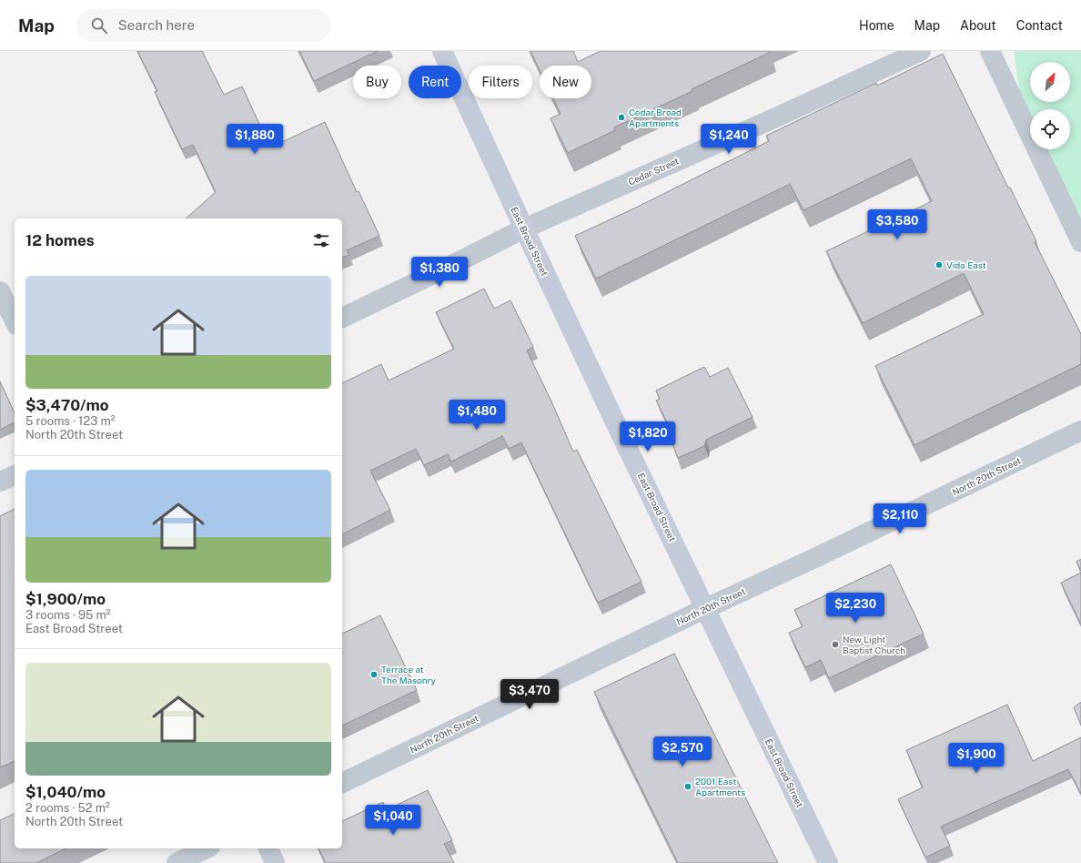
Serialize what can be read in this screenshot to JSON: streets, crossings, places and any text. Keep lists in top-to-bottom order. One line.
{"streets":{"main road":["East Broad Street"],"street":["Cedar Street","North 20th Street"]},"crossings":[["Cedar Street","East Broad Street"],["East Broad Street","North 20th Street"]],"places":["Cedar Broad Apartments","Vida East","New Light Baptist Church","Terrace at The Masonry","2001 East Apartments"],"north":"top right","page":{"header":"Map","search":"Search here","nav":["Home","Map","About","Contact"],"chip":["Buy","Rent","Filters","New"],"price":["$1,880","$1,240","$3,580","$1,380","$1,480","$1,820","$2,110","$2,230","$3,470","$2,570","$1,900","$1,040"],"heading":"12 homes","list":[{"name":"$3,470/mo","note":"5 rooms · 123 m² · North 20th Street"},{"name":"$1,900/mo","note":"3 rooms · 95 m² · East Broad Street"},{"name":"$1,040/mo","note":"2 rooms · 52 m² · North 20th Street"}]}}
